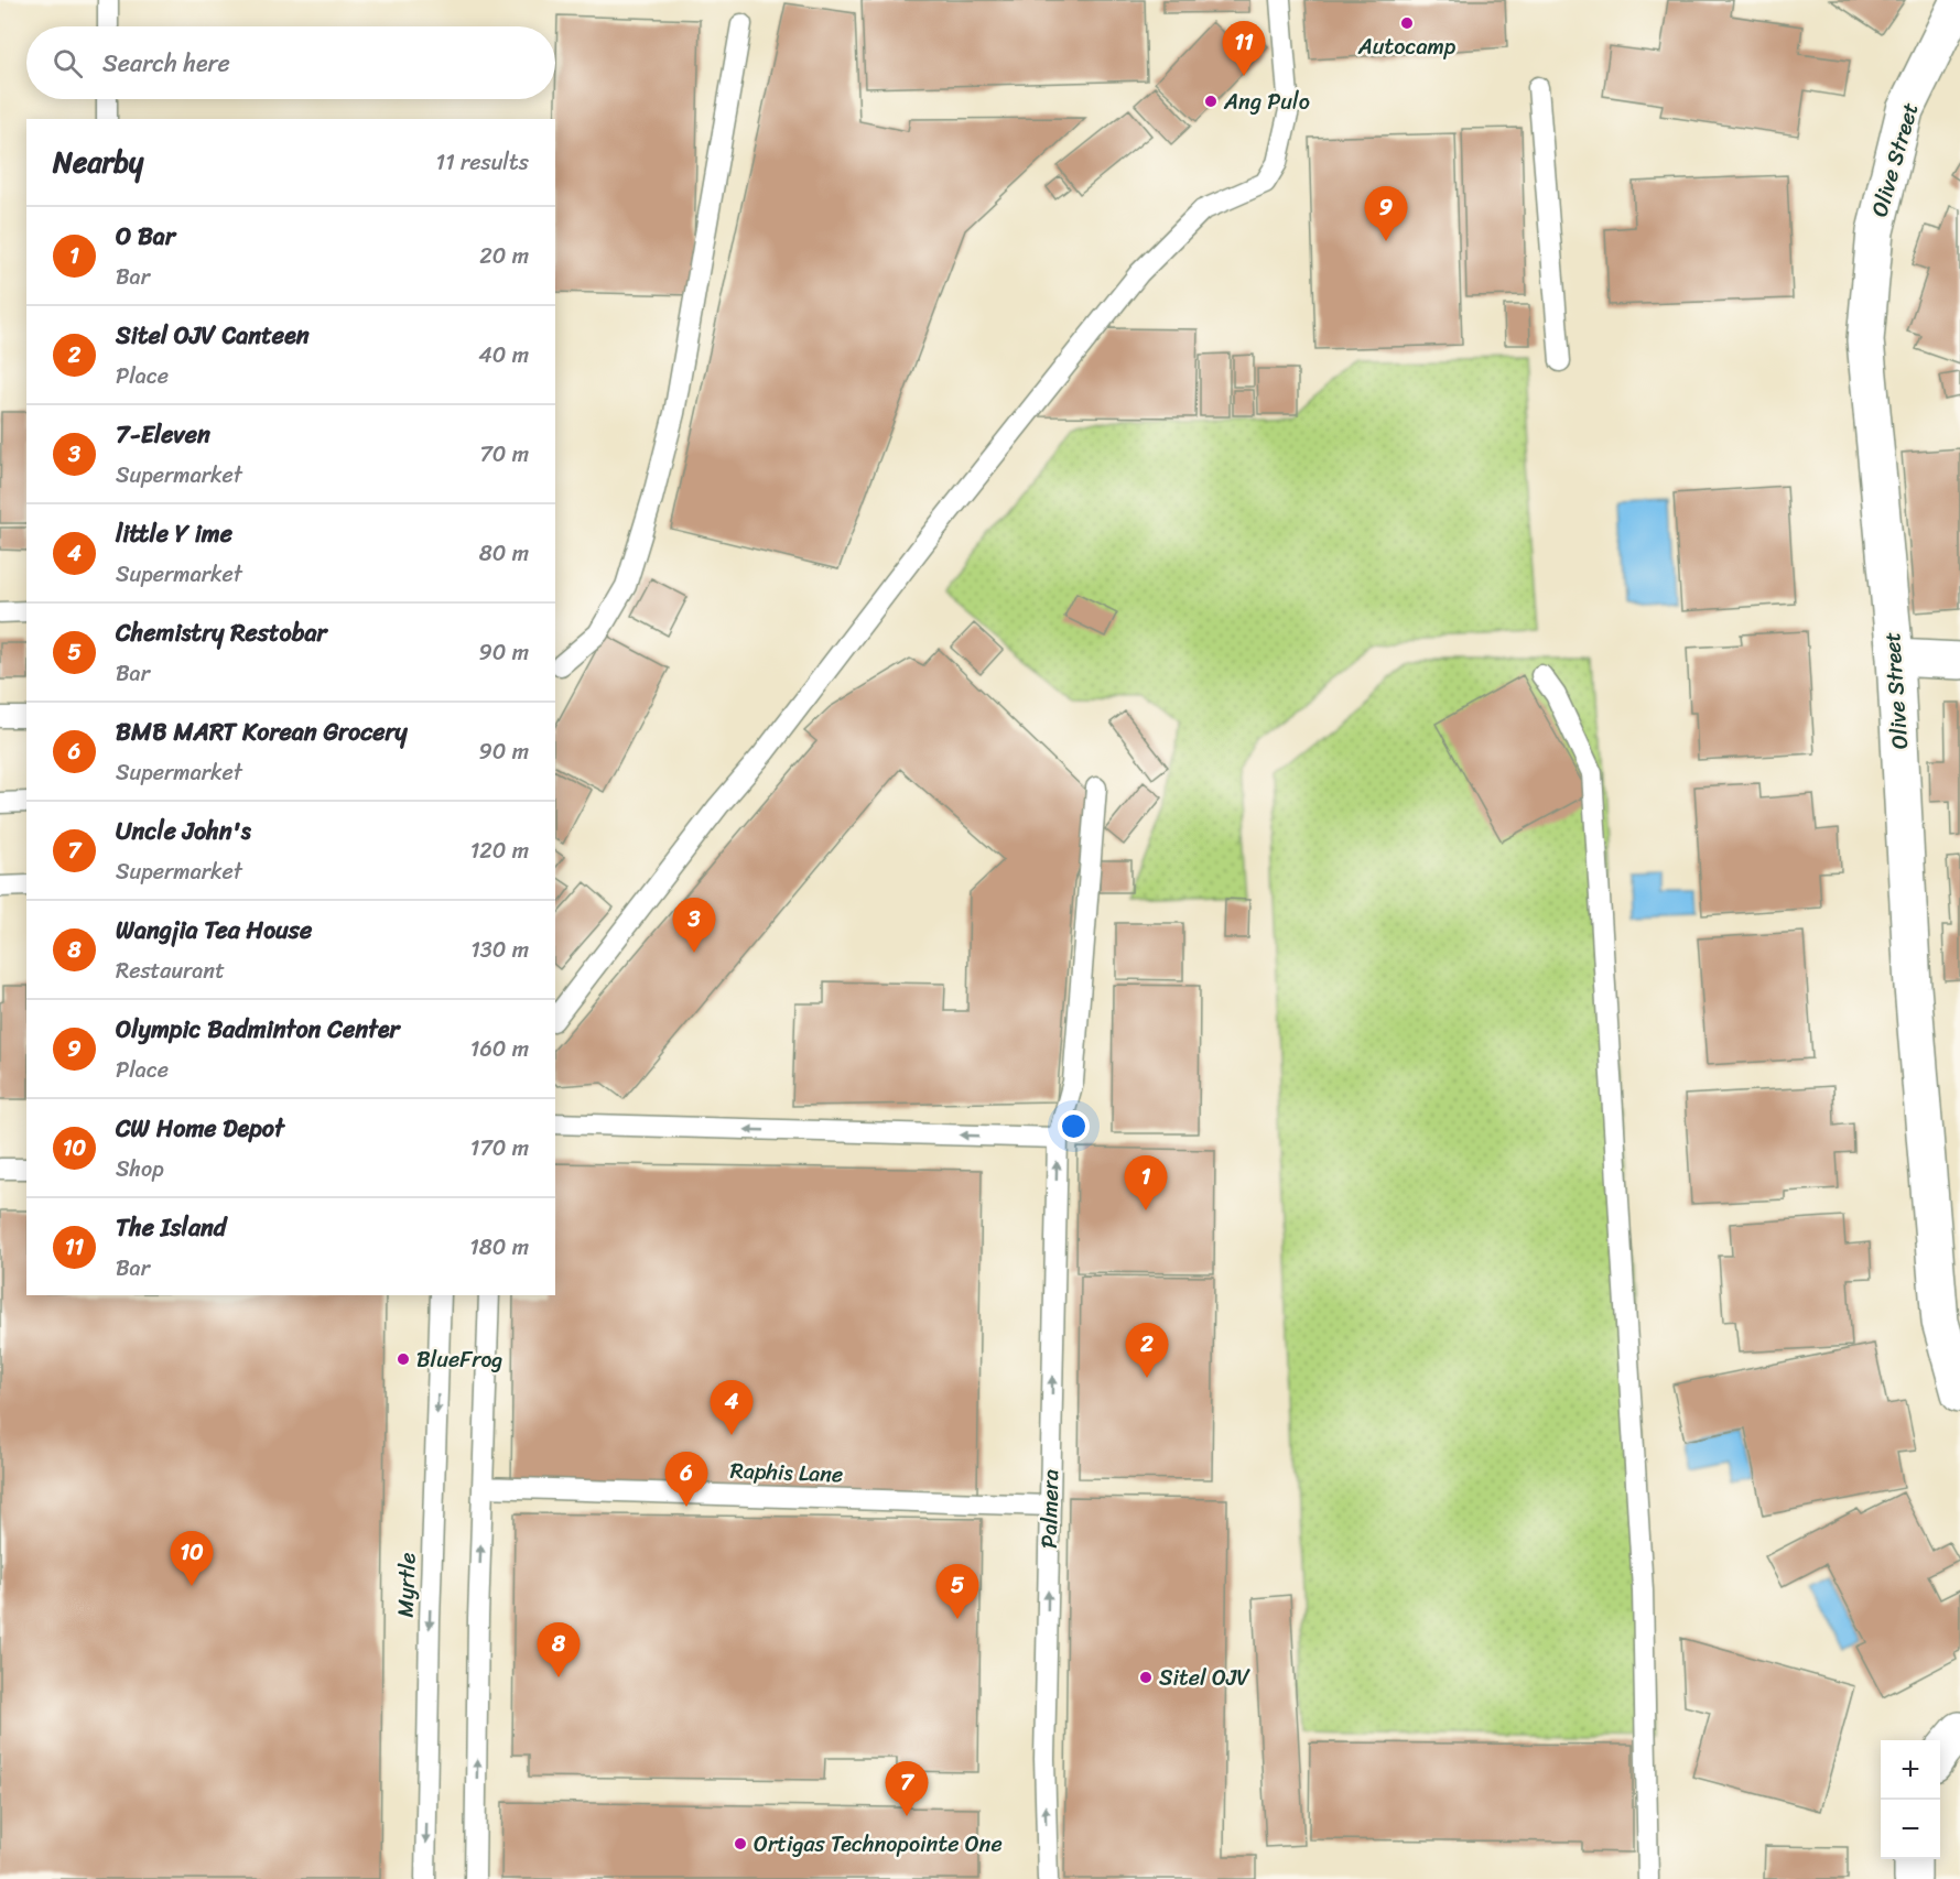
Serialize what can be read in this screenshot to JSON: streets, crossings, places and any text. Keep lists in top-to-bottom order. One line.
{"streets":{"street":["Olive Street"],"lane":["Raphis Lane","Palmera","Myrtle"]},"crossings":[["Raphis Lane","Palmera"]],"one_way":["Palmera"],"places":["Autocamp","Ang Pulo","BlueFrog","Sitel OJV","Ortigas Technopointe One"],"page":{"pins":["11","9","3","1","2","4","6","10","5","8","7"],"search":"Search here","heading":["Nearby","11 results"],"list":[{"mark":"1","name":"O Bar","note":"Bar","value":"20 m"},{"mark":"2","name":"Sitel OJV Canteen","note":"Place","value":"40 m"},{"mark":"3","name":"7-Eleven","note":"Supermarket","value":"70 m"},{"mark":"4","name":"little Y ime","note":"Supermarket","value":"80 m"},{"mark":"5","name":"Chemistry Restobar","note":"Bar","value":"90 m"},{"mark":"6","name":"BMB MART Korean Grocery","note":"Supermarket","value":"90 m"},{"mark":"7","name":"Uncle John's","note":"Supermarket","value":"120 m"},{"mark":"8","name":"Wangjia Tea House","note":"Restaurant","value":"130 m"},{"mark":"9","name":"Olympic Badminton Center","note":"Place","value":"160 m"},{"mark":"10","name":"CW Home Depot","note":"Shop","value":"170 m"},{"mark":"11","name":"The Island","note":"Bar","value":"180 m"}],"map_buttons":["+","−"]}}
